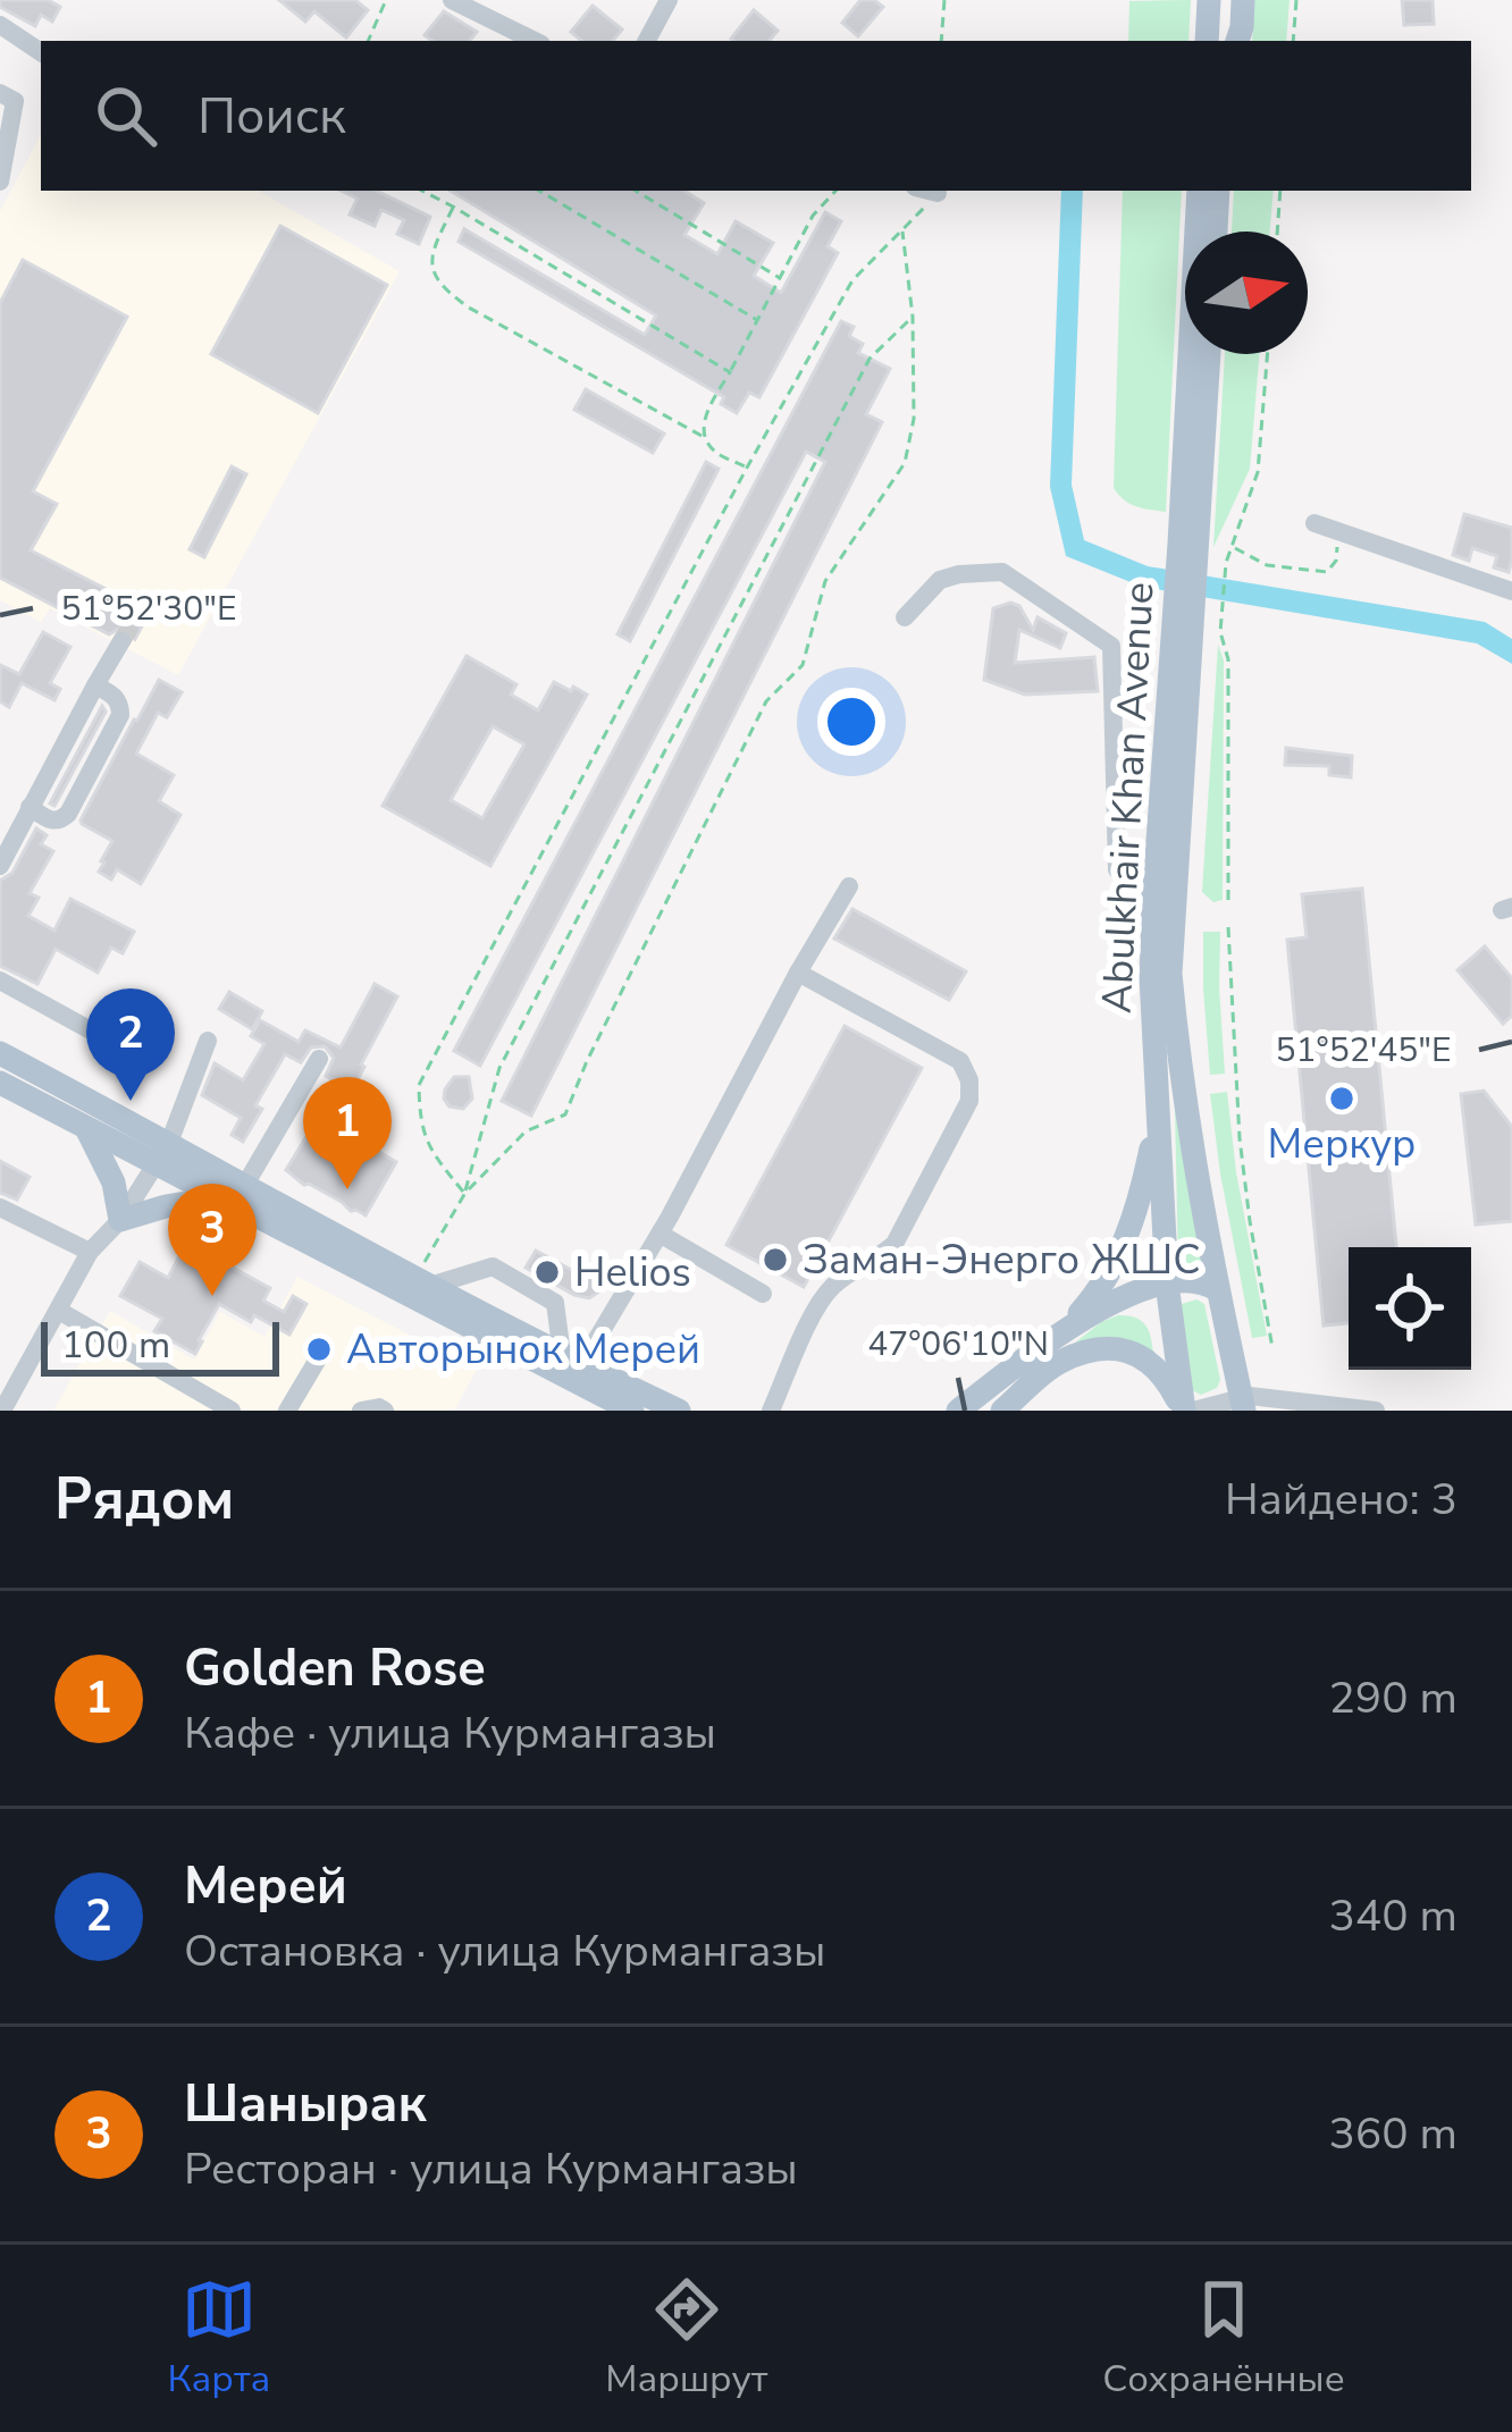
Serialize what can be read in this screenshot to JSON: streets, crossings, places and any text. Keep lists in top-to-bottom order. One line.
{"streets":{"main road":["Abulkhair Khan Avenue"]},"places":["Меркур","Заман-Энерго ЖШС","Helios","Авторынок Мерей"],"scale_bar":"100 m","north":"right","page":{"search":"Поиск","pins":["2","1","3"],"scale":"100 m","heading":["Рядом","Найдено: 3"],"list":[{"mark":"1","name":"Golden Rose","note":"Кафе · улица Курмангазы","value":"290 m"},{"mark":"2","name":"Мерей","note":"Остановка · улица Курмангазы","value":"340 m"},{"mark":"3","name":"Шанырак","note":"Ресторан · улица Курмангазы","value":"360 m"}],"nav":["Карта","Маршрут","Сохранённые"]},"coordinates":["51°52'30\"E","51°52'45\"E","47°06'10\"N"]}
